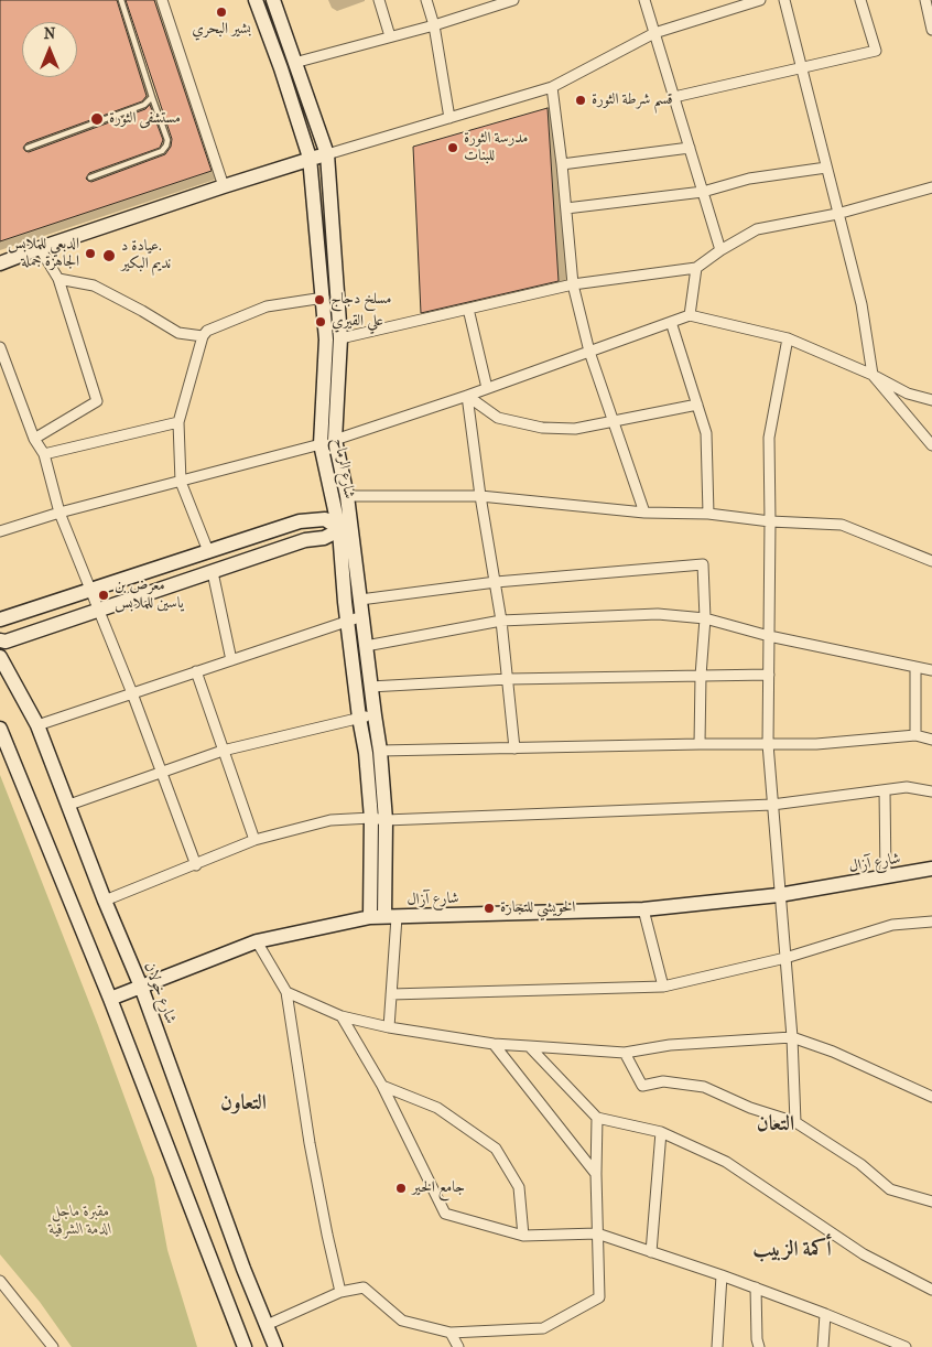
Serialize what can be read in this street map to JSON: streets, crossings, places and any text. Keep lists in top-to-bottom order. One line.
{"streets":{"street":["شارع الرماح","شارع آزال","شارع خولان"]},"crossings":[["شارع الرماح","شارع آزال"],["شارع آزال","شارع خولان"]],"districts":["التعاون","التعان","أكمة الزبيب"],"parks":["مقبرة ماجل الدمة الشرقية"],"places":["بشير البحري","قسم شرطة الثورة","مستشفى الثورة","مدرسة الثورة للبنات","الدبعي للملابس الجاهزة جملة","عيادة د. نديم البكير","مسلخ دجاج","علي القيري","معرض بن ياسين للملابس","الحويشي للتجارة","جامع الخير"],"north":"top"}
